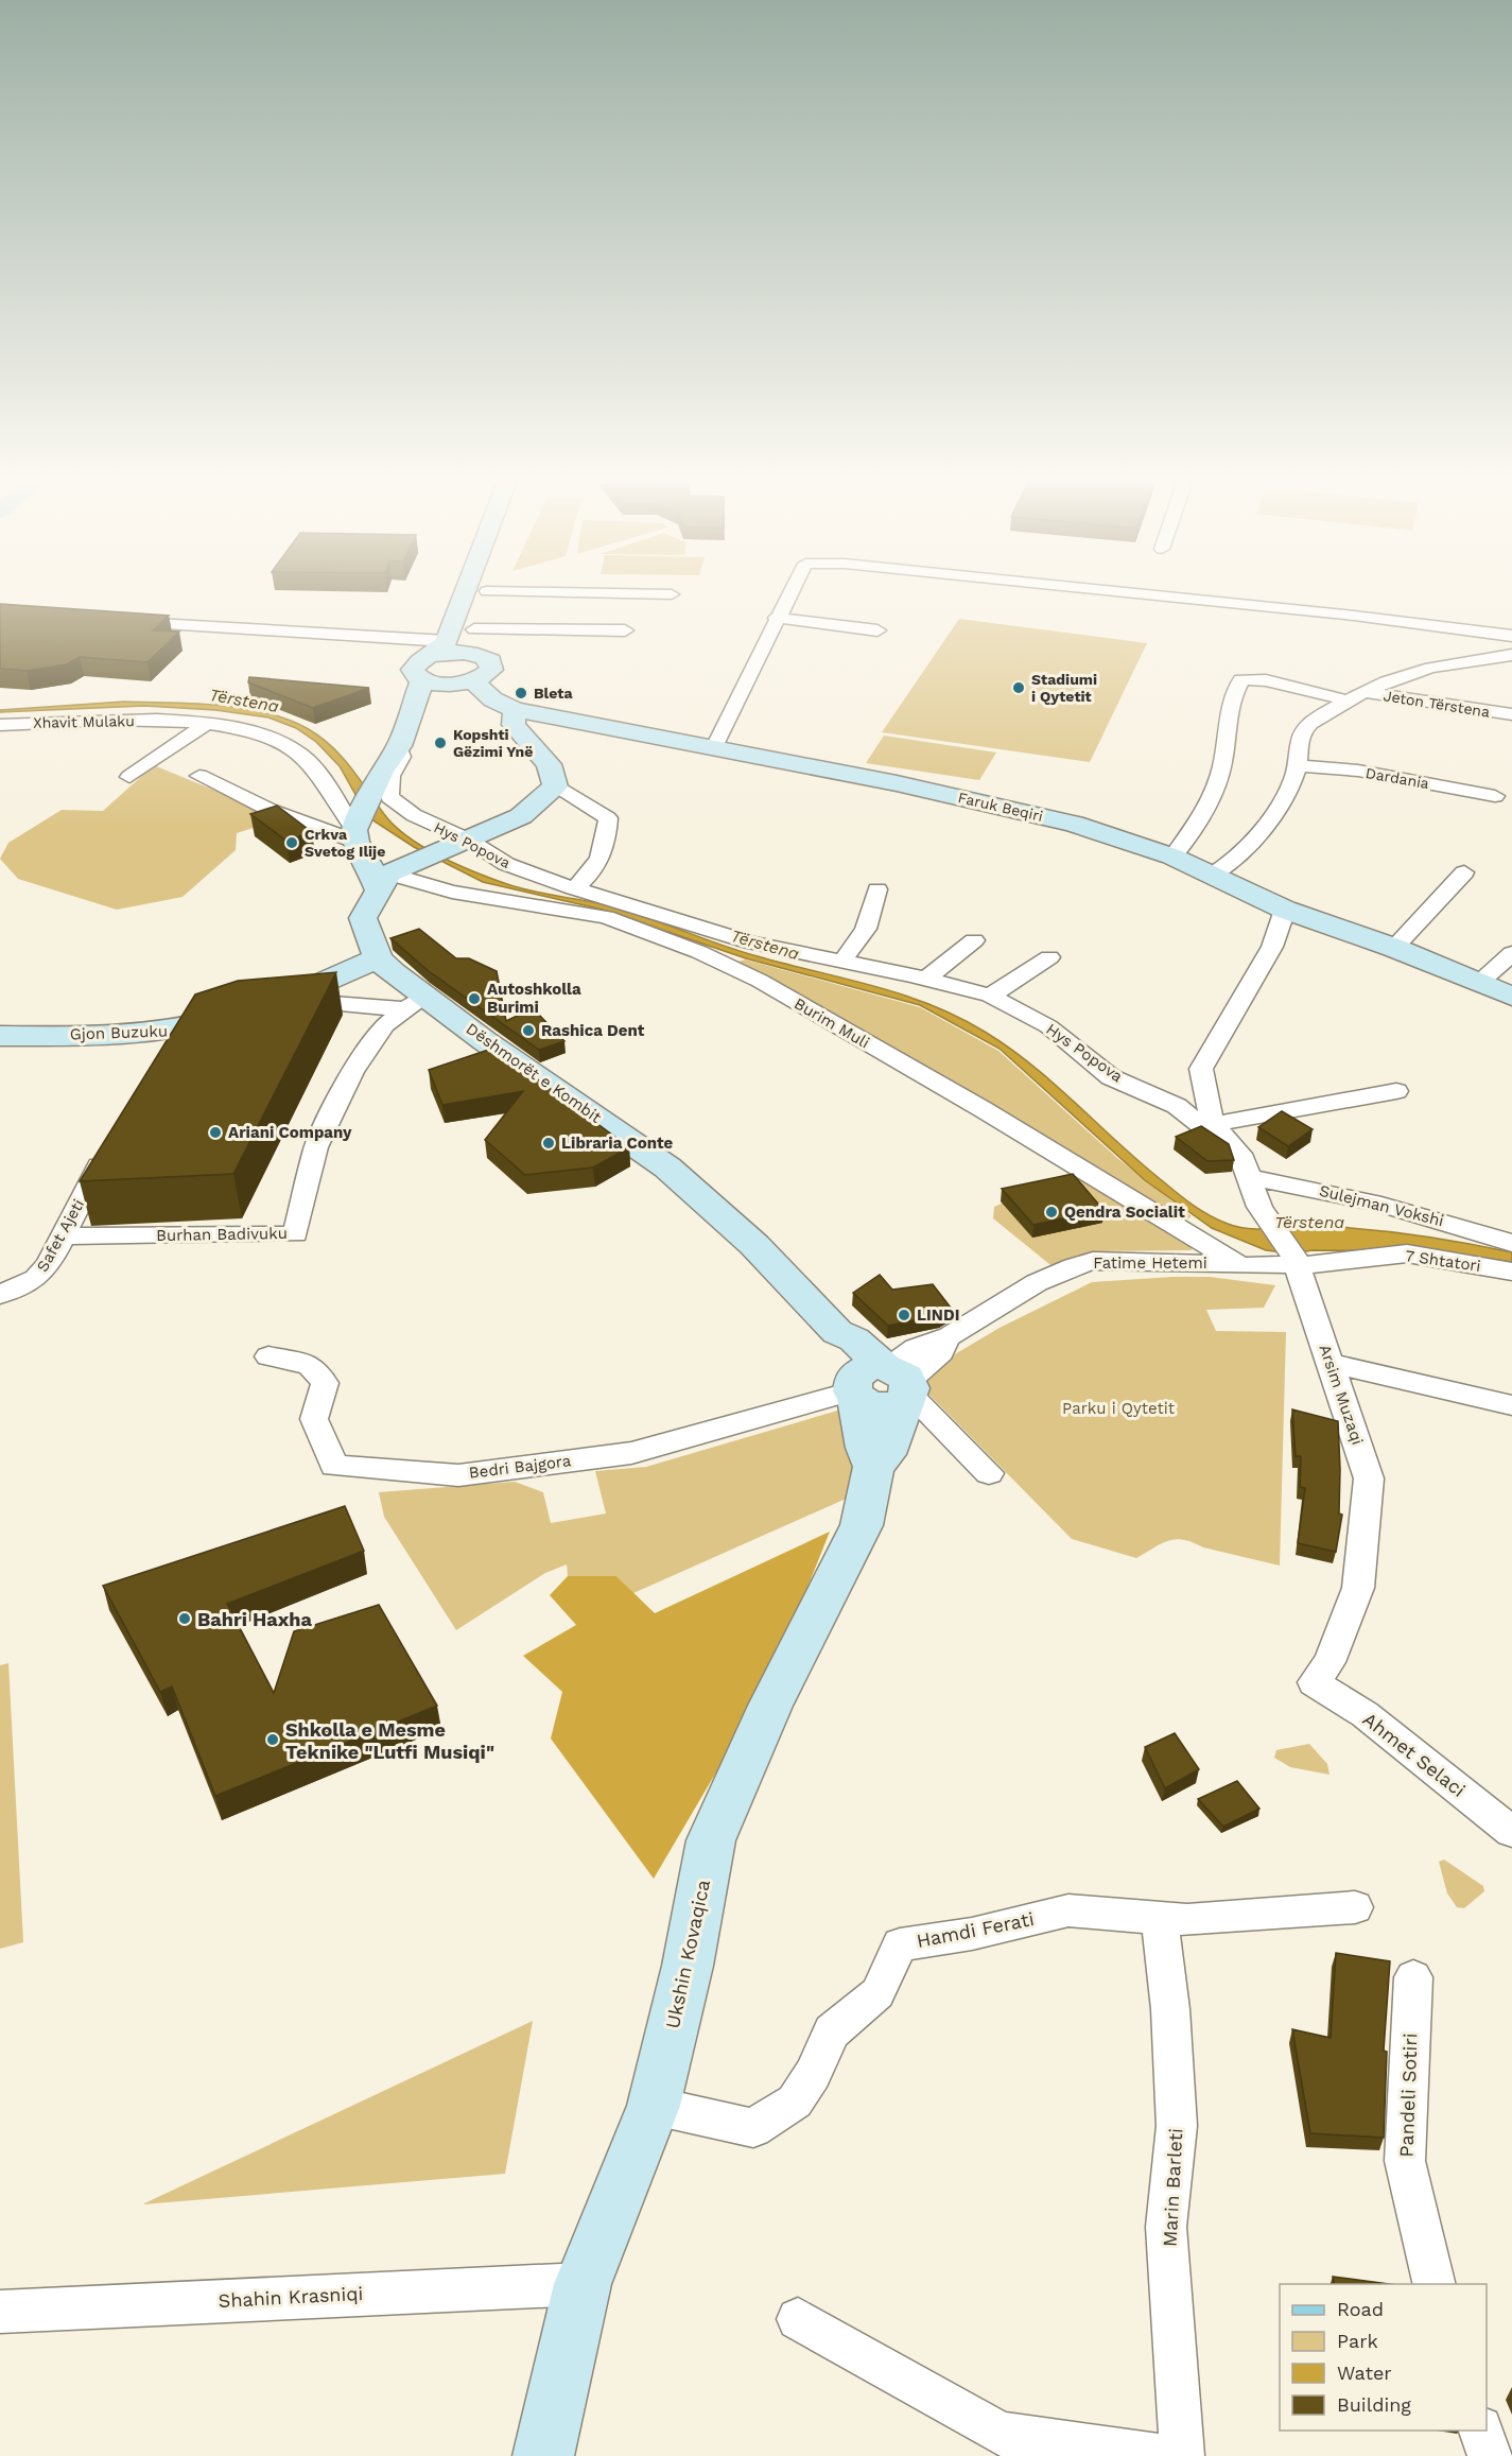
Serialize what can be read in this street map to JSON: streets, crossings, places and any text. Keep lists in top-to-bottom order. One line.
{"streets":{"street":["Jeton Tërstena","Xhavit Mulaku","Dardania","Faruk Beqiri","Hys Popova","Burim Muli","Gjon Buzuku","Dëshmorët e Kombit","Sulejman Vokshi","Burhan Badivuku","Safet Ajeti","7 Shtatori","Fatime Hetemi","Arsim Muzaqi","Bedri Bajgora","Ahmet Selaci","Hamdi Ferati","Ukshin Kovaqica","Pandeli Sotiri","Marin Barleti","Shahin Krasniqi"]},"crossings":[["Jeton Tërstena","Dardania"],["Jeton Tërstena","Faruk Beqiri"],["Faruk Beqiri","Arsim Muzaqi"],["Hys Popova","Arsim Muzaqi"],["Burim Muli","Fatime Hetemi"],["Gjon Buzuku","Dëshmorët e Kombit"],["Dëshmorët e Kombit","Burhan Badivuku"],["Dëshmorët e Kombit","Fatime Hetemi"],["Dëshmorët e Kombit","Bedri Bajgora"],["Dëshmorët e Kombit","Ukshin Kovaqica"],["Sulejman Vokshi","Arsim Muzaqi"],["Burhan Badivuku","Safet Ajeti"],["7 Shtatori","Fatime Hetemi"],["7 Shtatori","Arsim Muzaqi"],["Fatime Hetemi","Arsim Muzaqi"],["Fatime Hetemi","Bedri Bajgora"],["Fatime Hetemi","Ukshin Kovaqica"],["Arsim Muzaqi","Ahmet Selaci"],["Bedri Bajgora","Ukshin Kovaqica"],["Hamdi Ferati","Ukshin Kovaqica"],["Hamdi Ferati","Marin Barleti"],["Ukshin Kovaqica","Shahin Krasniqi"]],"water":["Tërstena"],"parks":["Parku i Qytetit"],"places":["Stadiumi i Qytetit","Bleta","Kopshti Gëzimi Ynë","Crkva Svetog Ilije","Autoshkolla Burimi","Rashica Dent","Ariani Company","Libraria Conte","Qendra Socialit","LINDI","Bahri Haxha","Shkolla e Mesme Teknike \"Lutfi Musiqi\""],"legend":["Road","Park","Water","Building"]}
